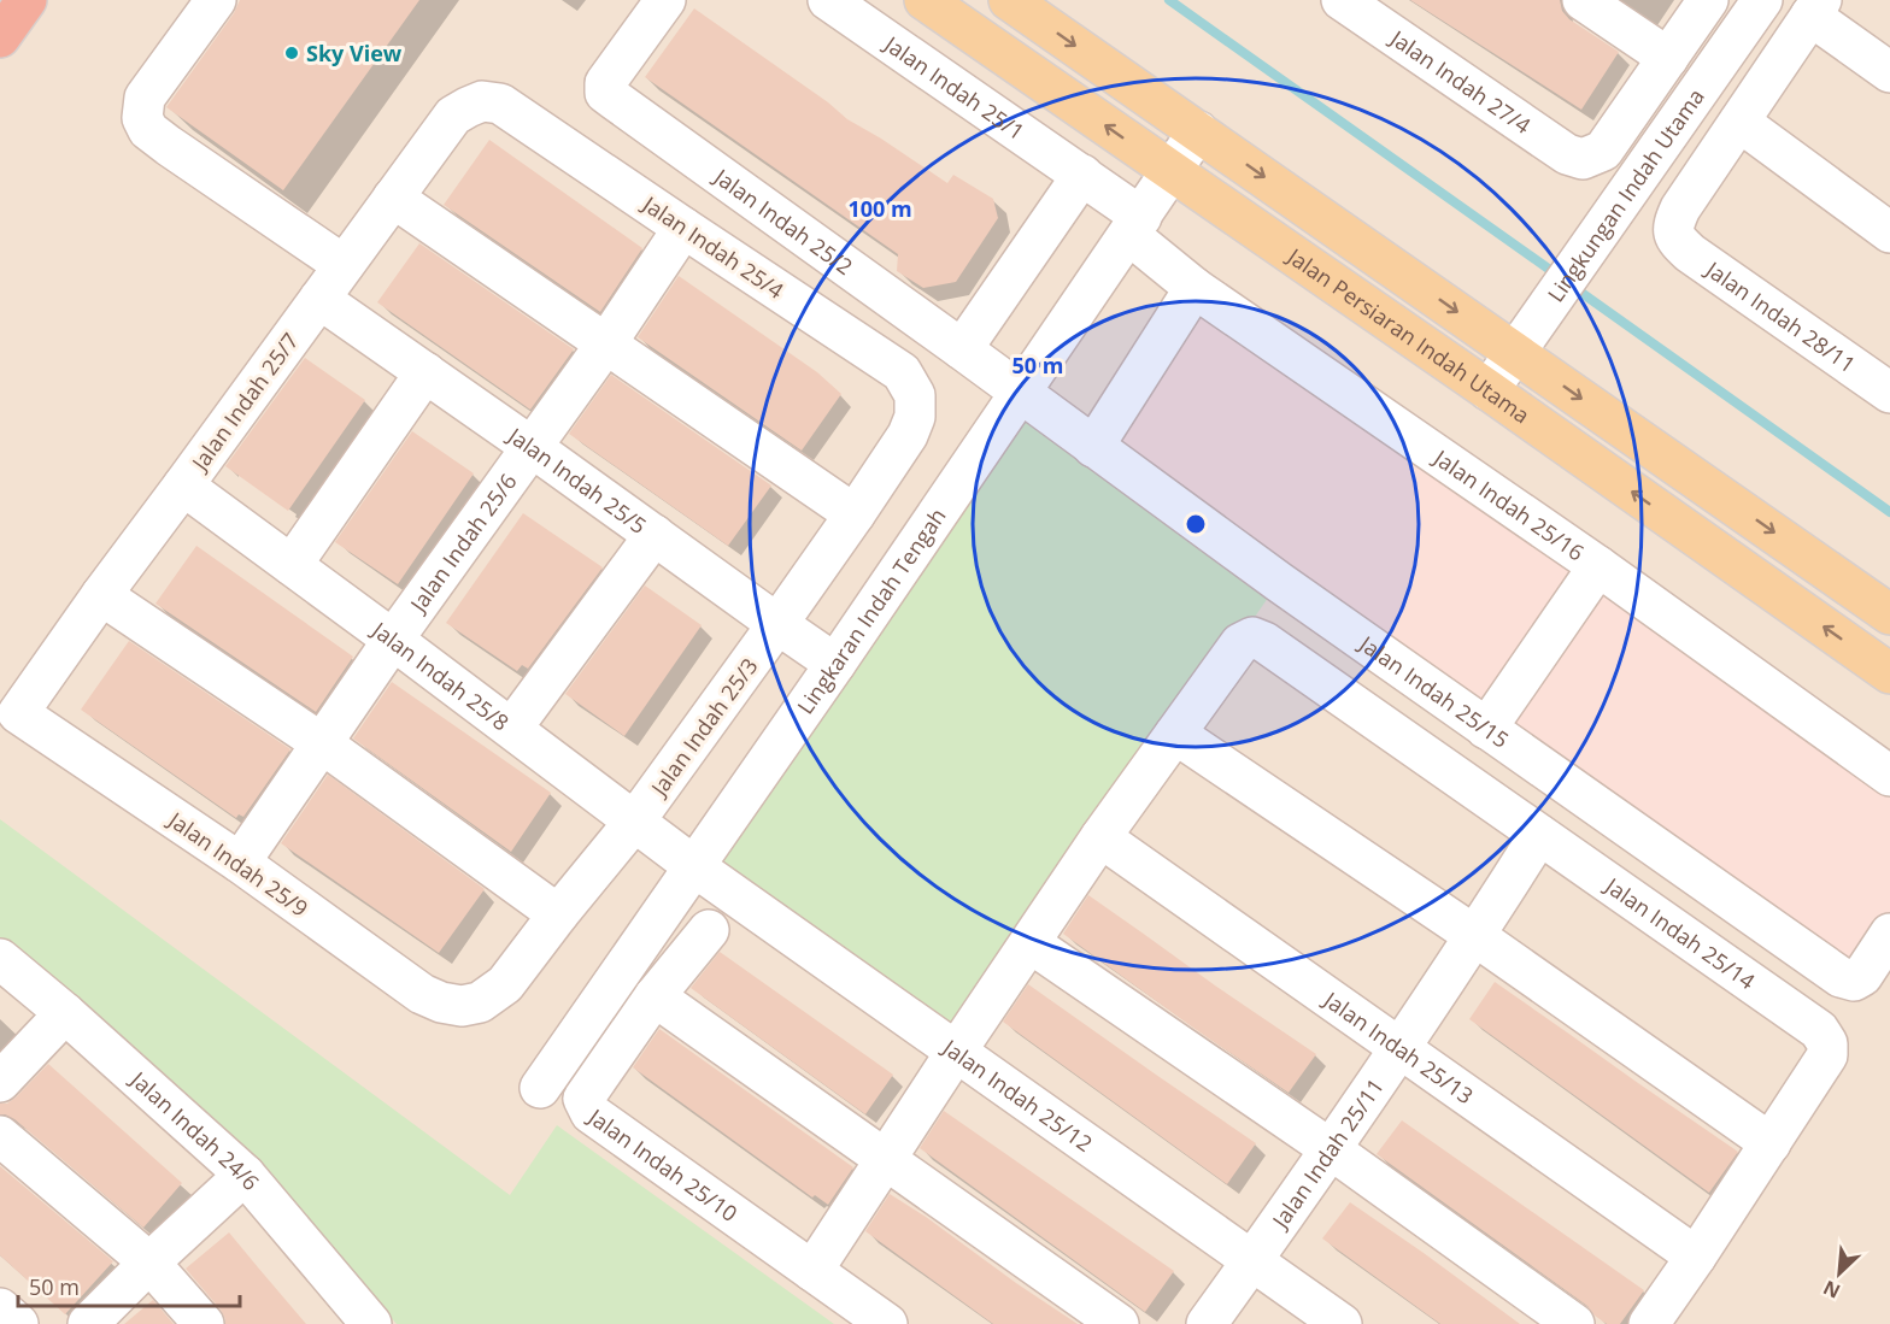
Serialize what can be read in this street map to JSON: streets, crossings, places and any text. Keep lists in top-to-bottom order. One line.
{"streets":{"main road":["Jalan Persiaran Indah Utama"],"street":["Jalan Indah 27/4","Jalan Indah 25/1","Lingkungan Indah Utama","Jalan Indah 25/2","Jalan Indah 25/4","Jalan Indah 28/11","Jalan Indah 25/7","Jalan Indah 25/5","Jalan Indah 25/16","Jalan Indah 25/6","Lingkaran Indah Tengah","Jalan Indah 25/8","Jalan Indah 25/15","Jalan Indah 25/3","Jalan Indah 25/9","Jalan Indah 25/14","Jalan Indah 25/13","Jalan Indah 25/12","Jalan Indah 24/6","Jalan Indah 25/11","Jalan Indah 25/10"]},"crossings":[["Jalan Indah 25/1","Jalan Indah 25/16"],["Jalan Indah 25/1","Lingkaran Indah Tengah"],["Lingkungan Indah Utama","Jalan Persiaran Indah Utama"],["Jalan Indah 25/2","Lingkaran Indah Tengah"],["Jalan Indah 25/2","Jalan Indah 25/15"],["Jalan Indah 25/4","Jalan Indah 25/7"],["Jalan Indah 25/4","Jalan Indah 25/6"],["Jalan Indah 25/4","Jalan Indah 25/3"],["Jalan Persiaran Indah Utama","Lingkaran Indah Tengah"],["Jalan Indah 25/7","Jalan Indah 25/5"],["Jalan Indah 25/7","Jalan Indah 25/8"],["Jalan Indah 25/7","Jalan Indah 25/9"],["Jalan Indah 25/5","Jalan Indah 25/6"],["Jalan Indah 25/5","Lingkaran Indah Tengah"],["Jalan Indah 25/5","Jalan Indah 25/3"],["Jalan Indah 25/16","Lingkaran Indah Tengah"],["Jalan Indah 25/6","Jalan Indah 25/8"],["Jalan Indah 25/6","Jalan Indah 25/9"],["Lingkaran Indah Tengah","Jalan Indah 25/8"],["Lingkaran Indah Tengah","Jalan Indah 25/15"],["Lingkaran Indah Tengah","Jalan Indah 25/12"],["Jalan Indah 25/8","Jalan Indah 25/3"],["Jalan Indah 25/8","Jalan Indah 25/12"],["Jalan Indah 25/3","Jalan Indah 25/9"],["Jalan Indah 25/14","Jalan Indah 25/13"],["Jalan Indah 25/14","Jalan Indah 25/11"],["Jalan Indah 25/13","Jalan Indah 25/11"],["Jalan Indah 25/12","Jalan Indah 25/11"]],"places":["Sky View"],"scale_bar":"50 m","north":"bottom left","rings":["100 m","50 m"]}
